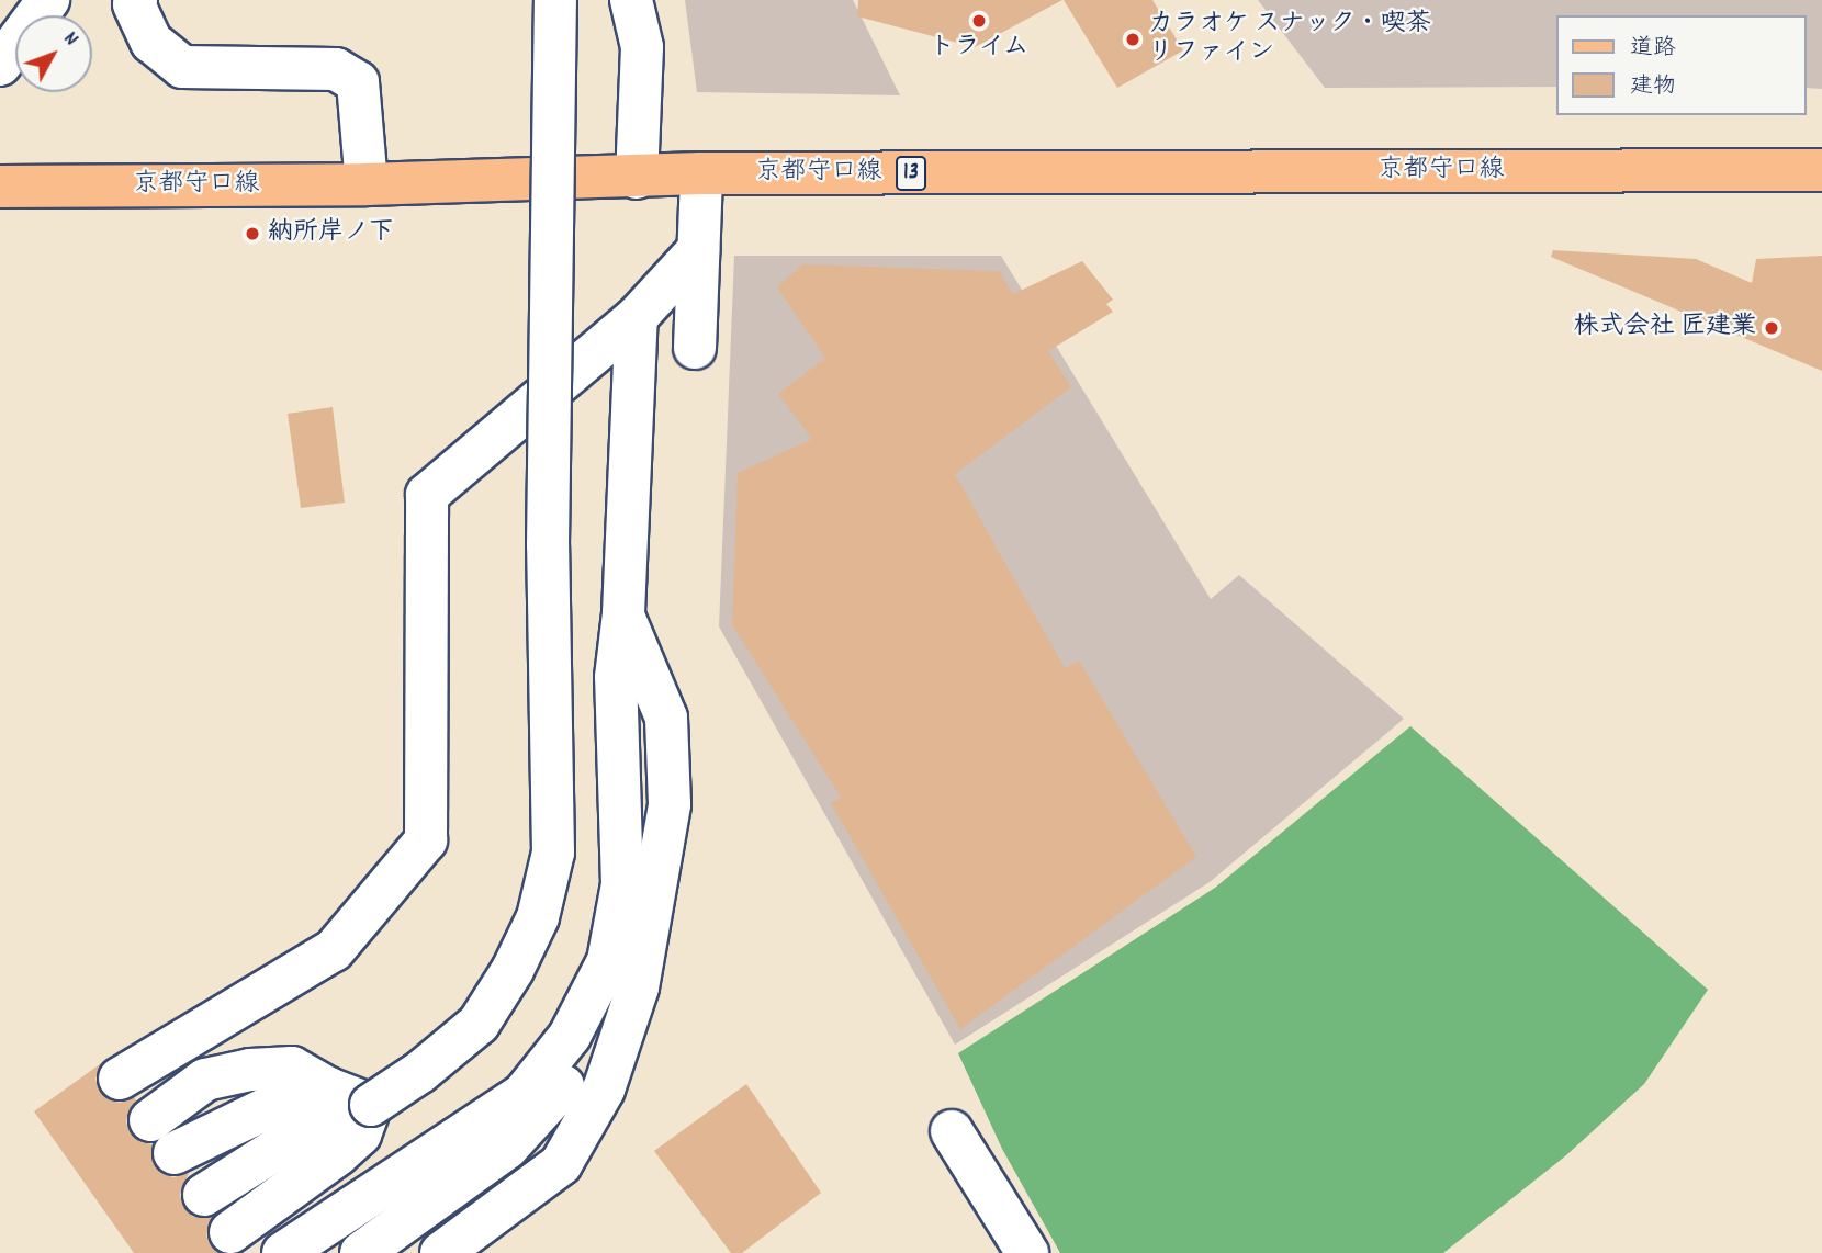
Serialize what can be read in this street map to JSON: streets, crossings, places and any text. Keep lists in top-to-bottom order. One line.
{"streets":{"main road":["京都守口線","13"]},"places":["トライム","カラオケ スナック・喫茶 リファイン","納所岸ノ下","株式会社 匠建業"],"legend":["道路","建物"],"north":"top right"}
